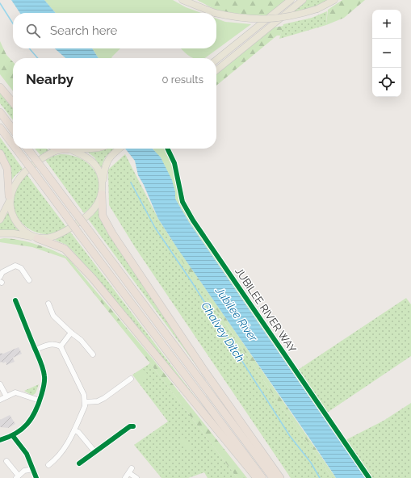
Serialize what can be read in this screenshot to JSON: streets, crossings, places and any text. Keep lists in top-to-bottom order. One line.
{"streets":{"cycle path":["JUBILEE RIVER WAY"]},"water":["Jubilee River","Chalvey Ditch"],"page":{"map_buttons":["+","−"],"search":"Search here","heading":["Nearby","0 results"]}}
